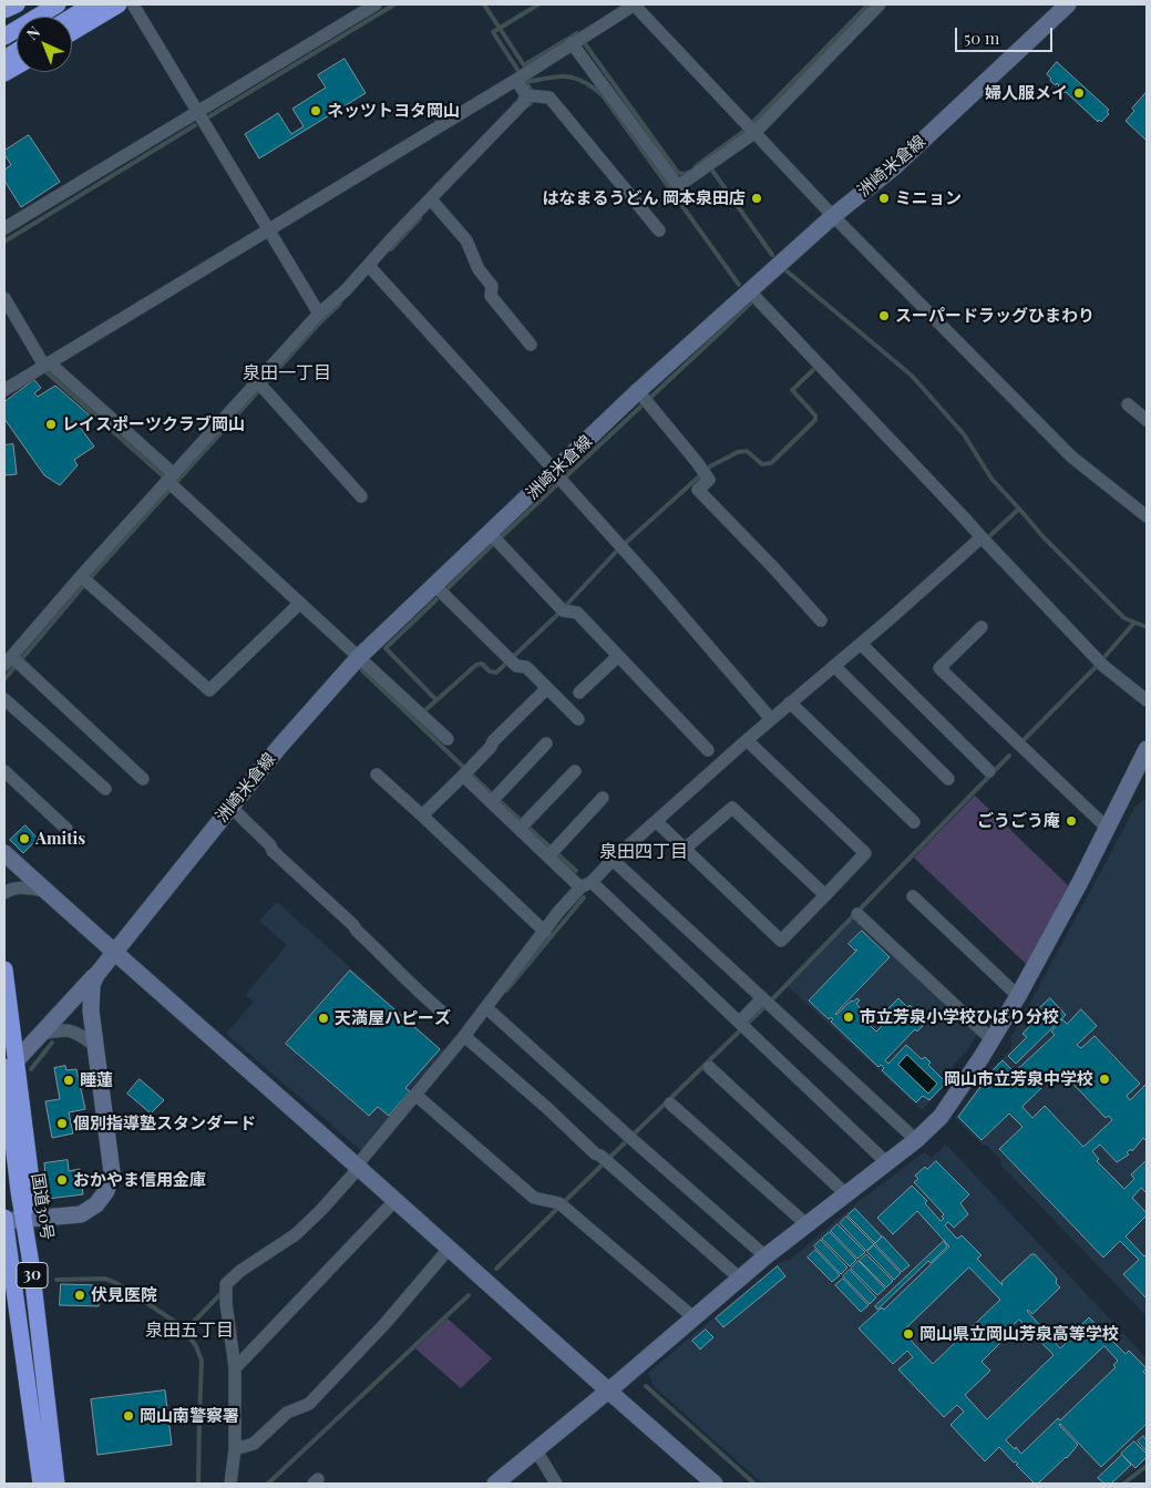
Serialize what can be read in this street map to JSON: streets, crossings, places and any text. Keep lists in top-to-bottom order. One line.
{"streets":{"highway":["国道30号","30"],"street":["洲崎米倉線"]},"crossings":[["洲崎米倉線","国道30号"]],"districts":["泉田一丁目","泉田四丁目","泉田五丁目"],"places":["婦人服メイ","ネッツトヨタ岡山","はなまるうどん 岡本泉田店","ミニョン","スーパードラッグひまわり","レイスポーツクラブ岡山","ごうごう庵","Amitis","市立芳泉小学校ひばり分校","天満屋ハピーズ","岡山市立芳泉中学校","睡蓮","個別指導塾スタンダード","おかやま信用金庫","伏見医院","岡山県立岡山芳泉高等学校","岡山南警察署"],"scale_bar":"50 m","north":"top left"}
